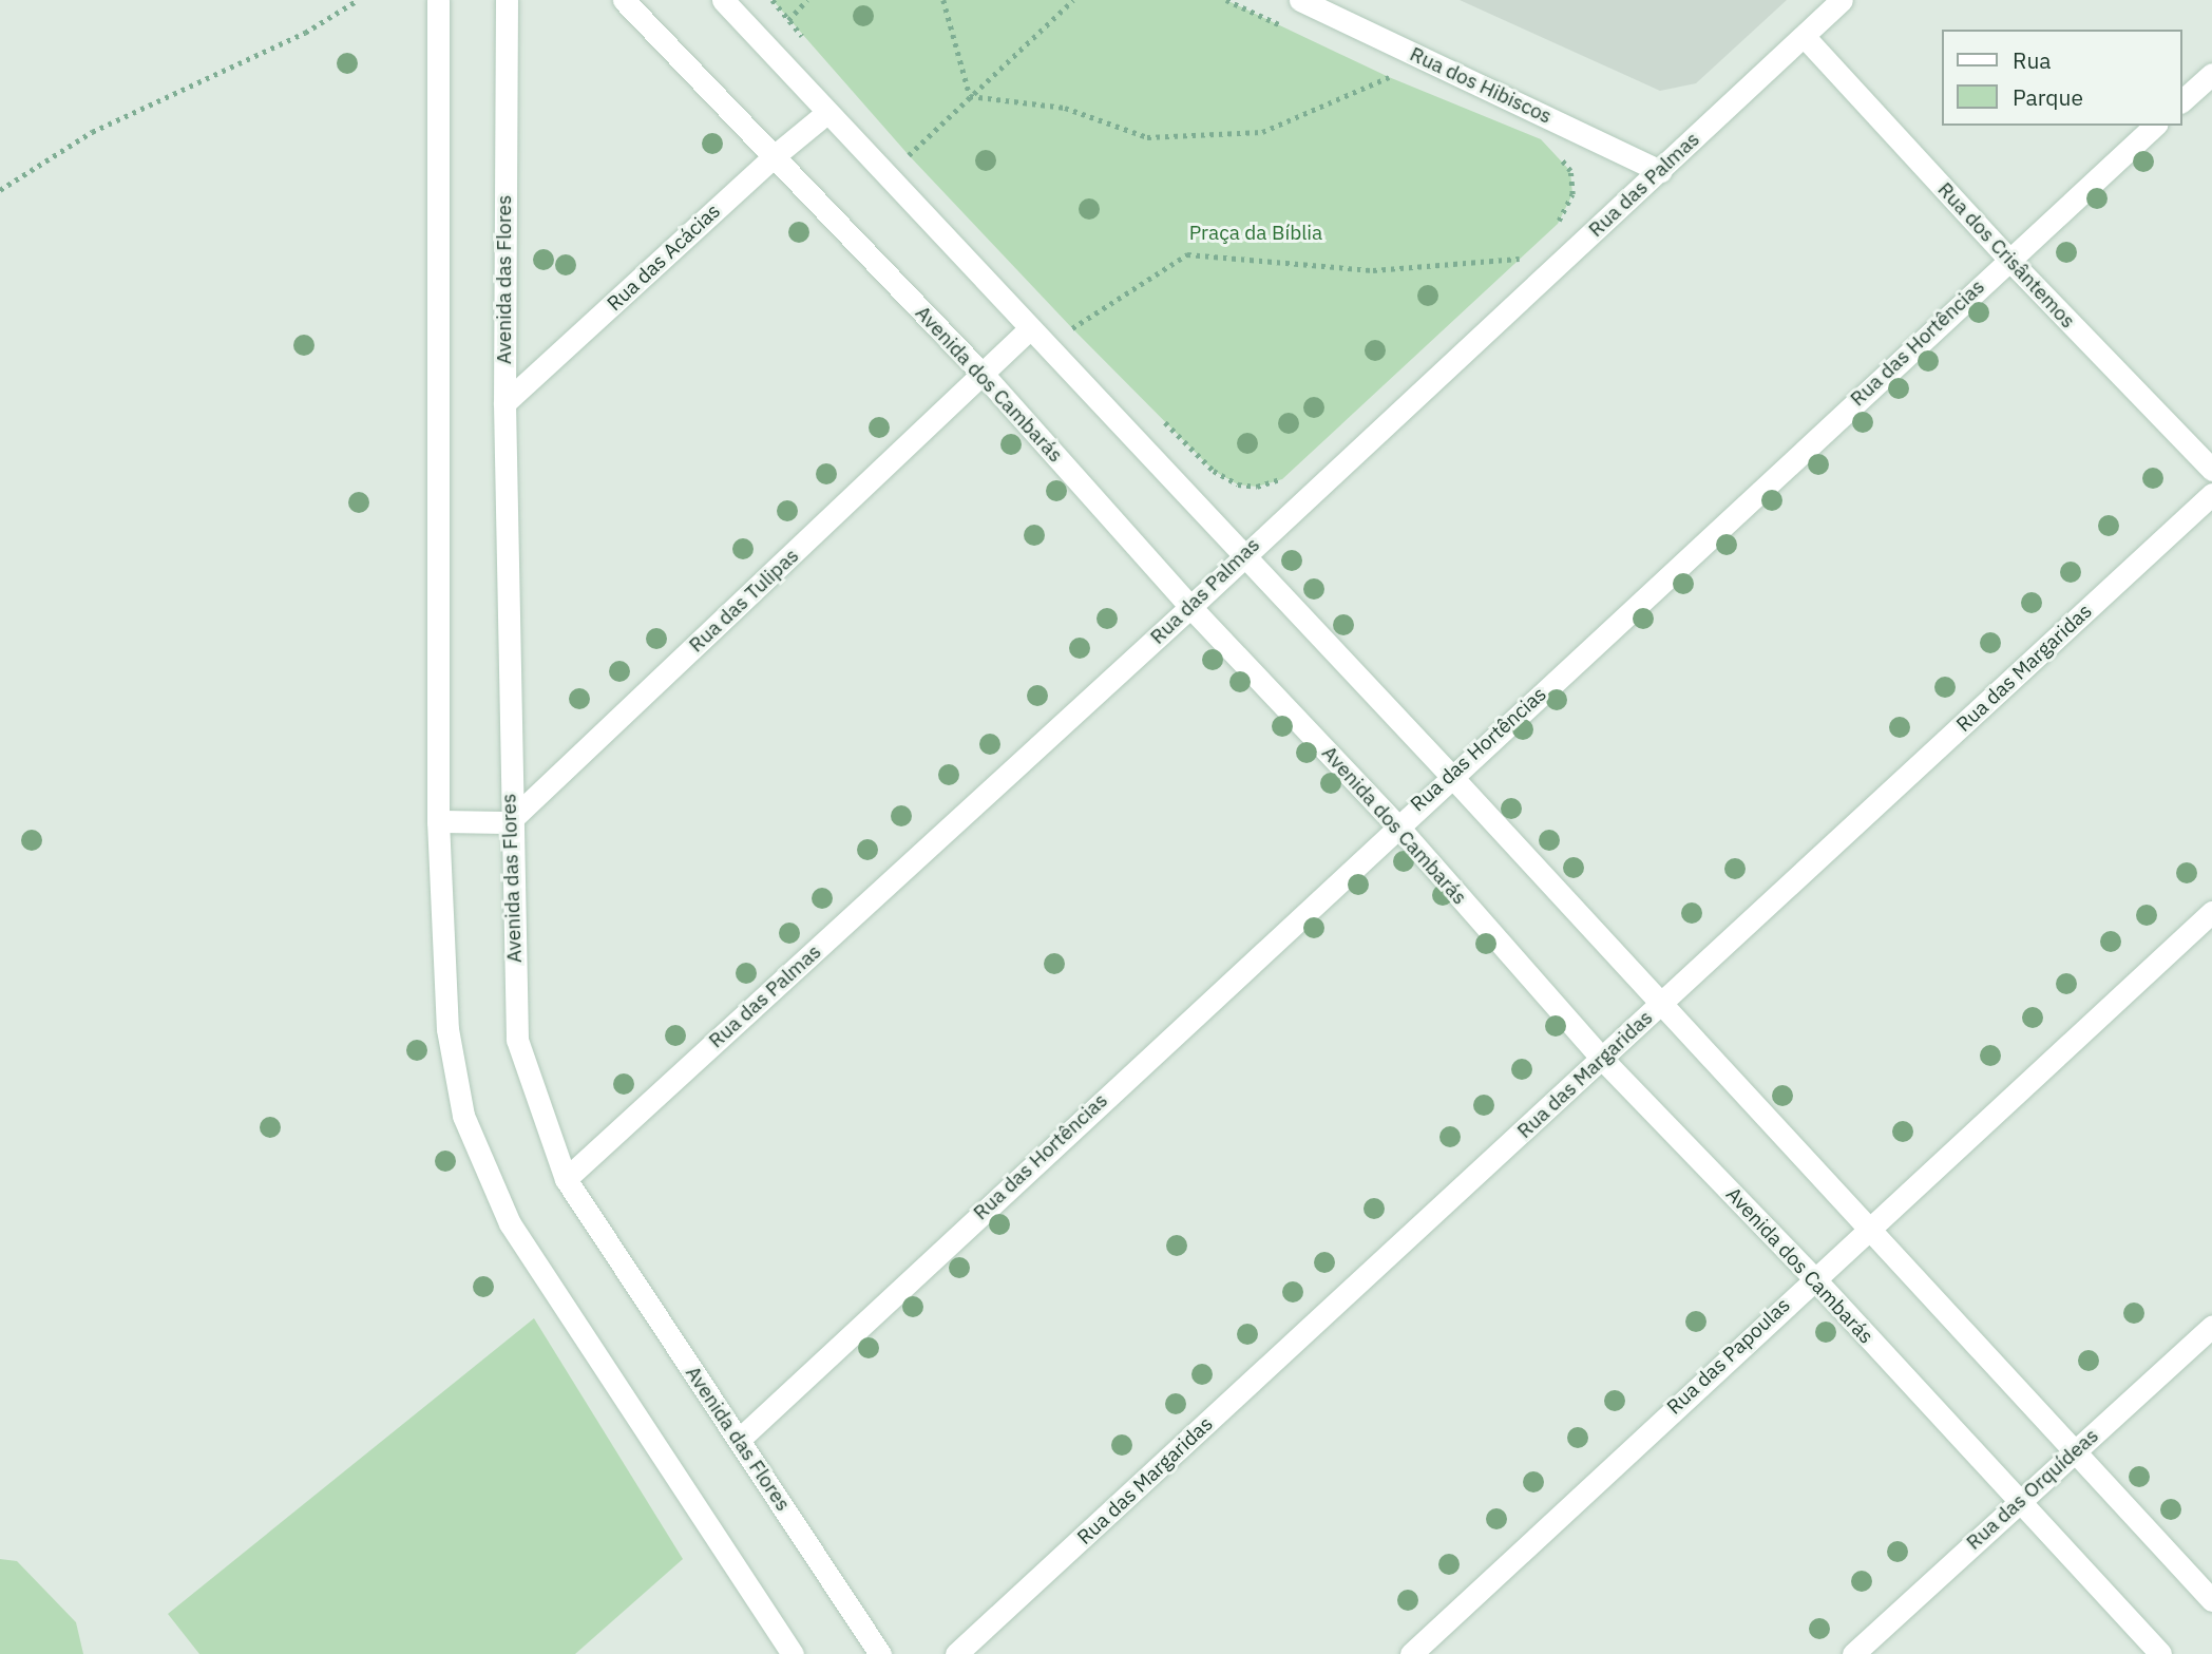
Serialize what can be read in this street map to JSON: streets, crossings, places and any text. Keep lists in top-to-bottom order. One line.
{"streets":{"street":["Rua dos Hibiscos","Rua das Palmas","Rua dos Crisântemos","Rua das Acácias","Avenida das Flores","Rua das Hortências","Avenida dos Cambarás","Rua das Tulipas","Rua das Margaridas","Rua das Papoulas","Rua das Orquídeas"]},"crossings":[["Rua dos Hibiscos","Rua das Palmas"],["Rua das Palmas","Rua dos Crisântemos"],["Rua das Palmas","Avenida das Flores"],["Rua das Palmas","Avenida dos Cambarás"],["Rua dos Crisântemos","Rua das Hortências"],["Rua das Acácias","Avenida das Flores"],["Rua das Acácias","Avenida dos Cambarás"],["Avenida das Flores","Rua das Hortências"],["Avenida das Flores","Rua das Tulipas"],["Rua das Hortências","Avenida dos Cambarás"],["Avenida dos Cambarás","Rua das Tulipas"],["Avenida dos Cambarás","Rua das Margaridas"],["Avenida dos Cambarás","Rua das Papoulas"],["Avenida dos Cambarás","Rua das Orquídeas"]],"parks":["Praça da Bíblia"],"legend":["Rua","Parque"]}
